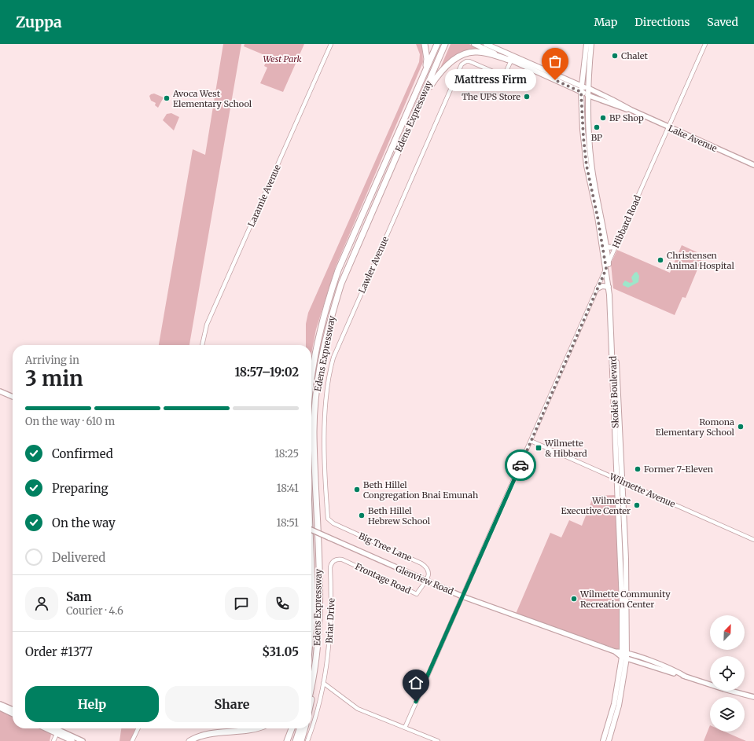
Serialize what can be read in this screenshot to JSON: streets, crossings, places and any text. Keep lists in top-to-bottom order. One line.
{"streets":{"highway":["Edens Expressway"],"main road":["Lake Avenue","Skokie Boulevard","Glenview Road"],"street":["Laramie Avenue","Hibbard Road","Lawler Avenue","Wilmette Avenue","Big Tree Lane","Frontage Road","Briar Drive"]},"crossings":[["Lake Avenue","Hibbard Road"],["Lake Avenue","Lawler Avenue"],["Lake Avenue","Skokie Boulevard"],["Hibbard Road","Skokie Boulevard"],["Hibbard Road","Wilmette Avenue"],["Hibbard Road","Glenview Road"],["Lawler Avenue","Big Tree Lane"],["Skokie Boulevard","Wilmette Avenue"],["Skokie Boulevard","Glenview Road"],["Big Tree Lane","Frontage Road"],["Big Tree Lane","Glenview Road"],["Frontage Road","Glenview Road"],["Frontage Road","Briar Drive"]],"parks":["West Park"],"places":{"other":["Chalet","Mattress Firm","The UPS Store","Avoca West Elementary School","BP Shop","BP","Christensen Animal Hospital","Romona Elementary School","Former 7-Eleven","Beth Hillel Congregation Bnai Emunah","Wilmette Executive Center","Beth Hillel Hebrew School","Wilmette Community Recreation Center"],"transit":["Wilmette & Hibbard"]},"north":"top right","page":{"header":"Zuppa","nav":["Map","Directions","Saved"],"bubble":"Mattress Firm","heading":["3 min","Arriving in","18:57–19:02"],"panel":["Sam","Courier · 4.6","Order #1377","$31.05"],"bar":"On the way · 610 m","list":[["Confirmed","18:25"],["Preparing","18:41"],["On the way","18:51"],"Delivered"],"buttons":["Help","Share"]}}
